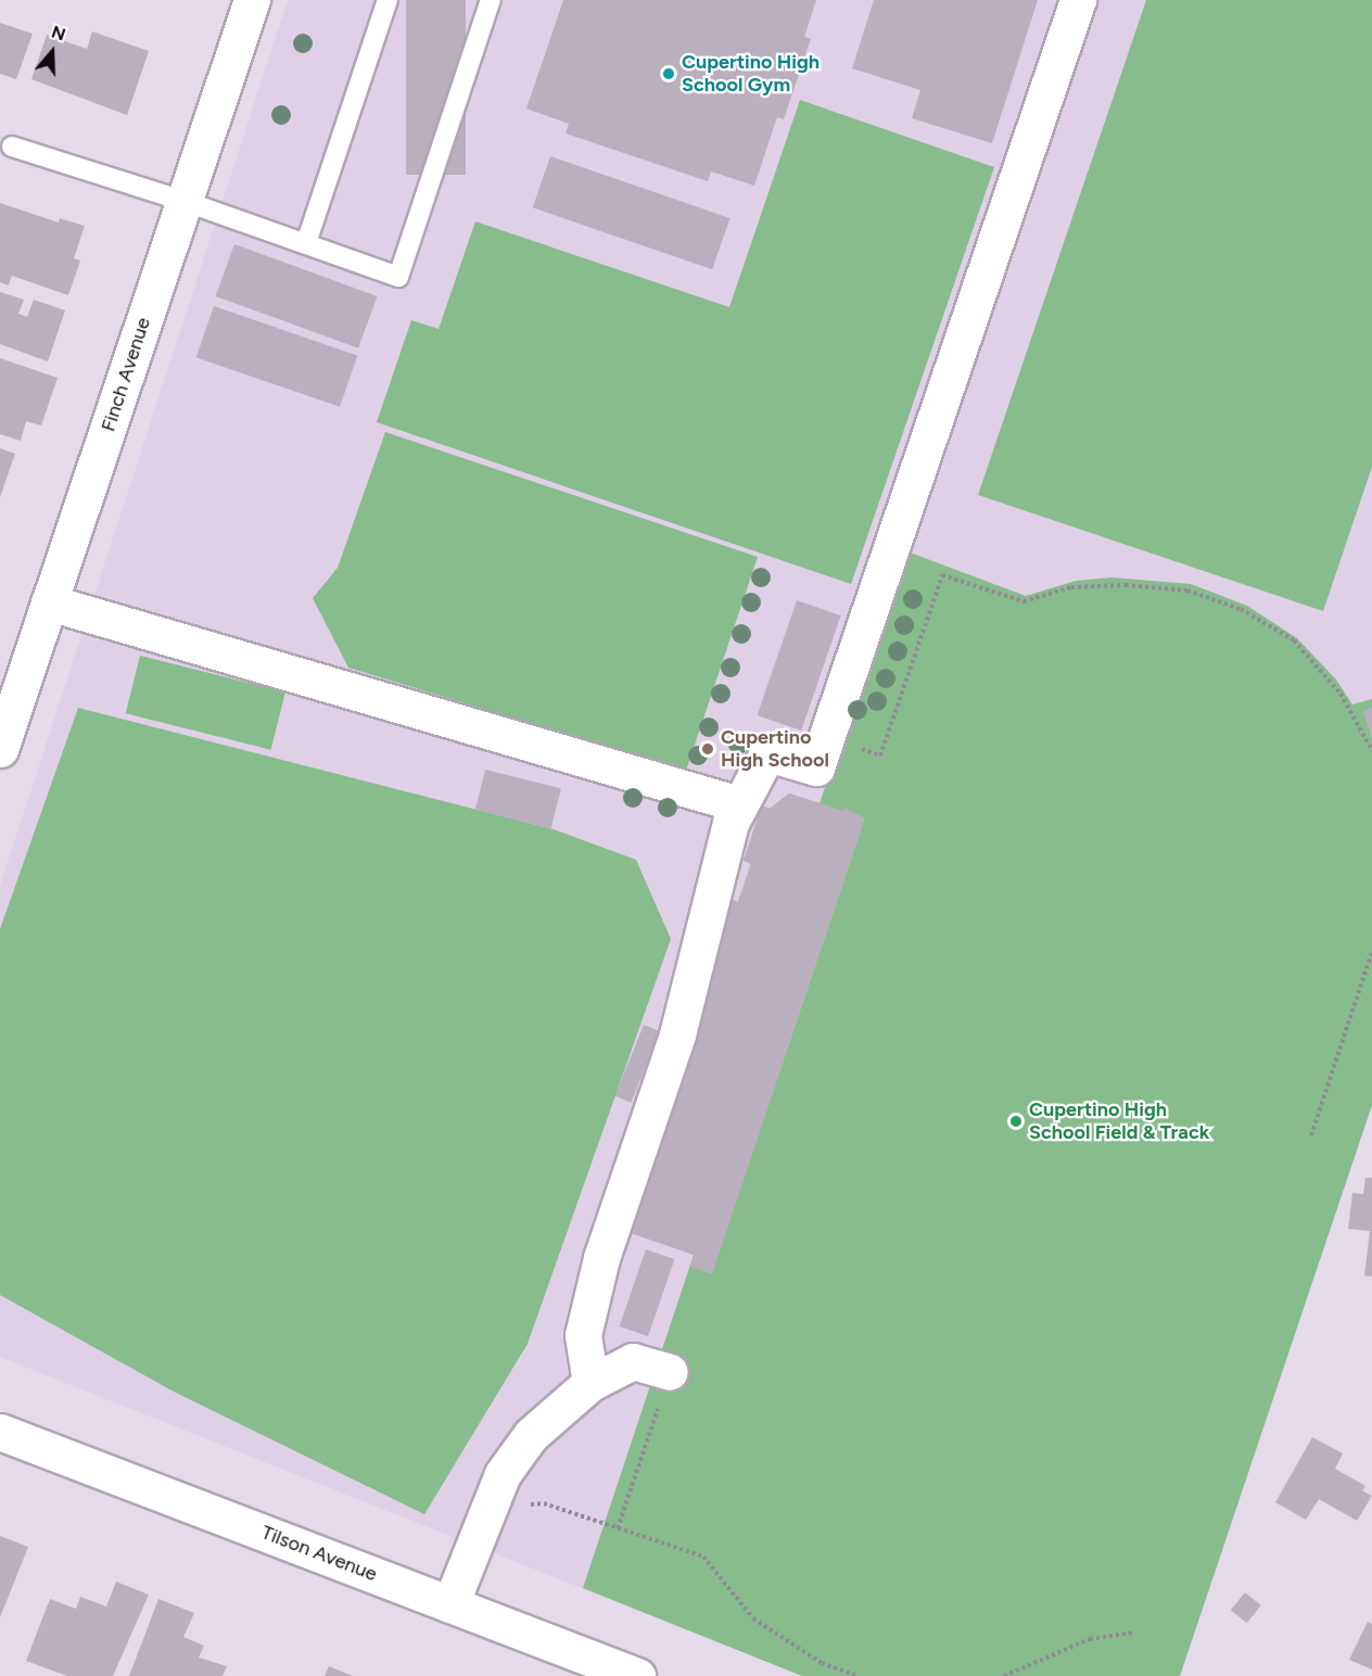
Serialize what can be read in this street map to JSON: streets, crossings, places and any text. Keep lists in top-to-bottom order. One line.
{"streets":{"street":["Finch Avenue","Tilson Avenue"]},"places":["Cupertino High School Gym","Cupertino High School","Cupertino High School Field & Track"],"north":"top"}
